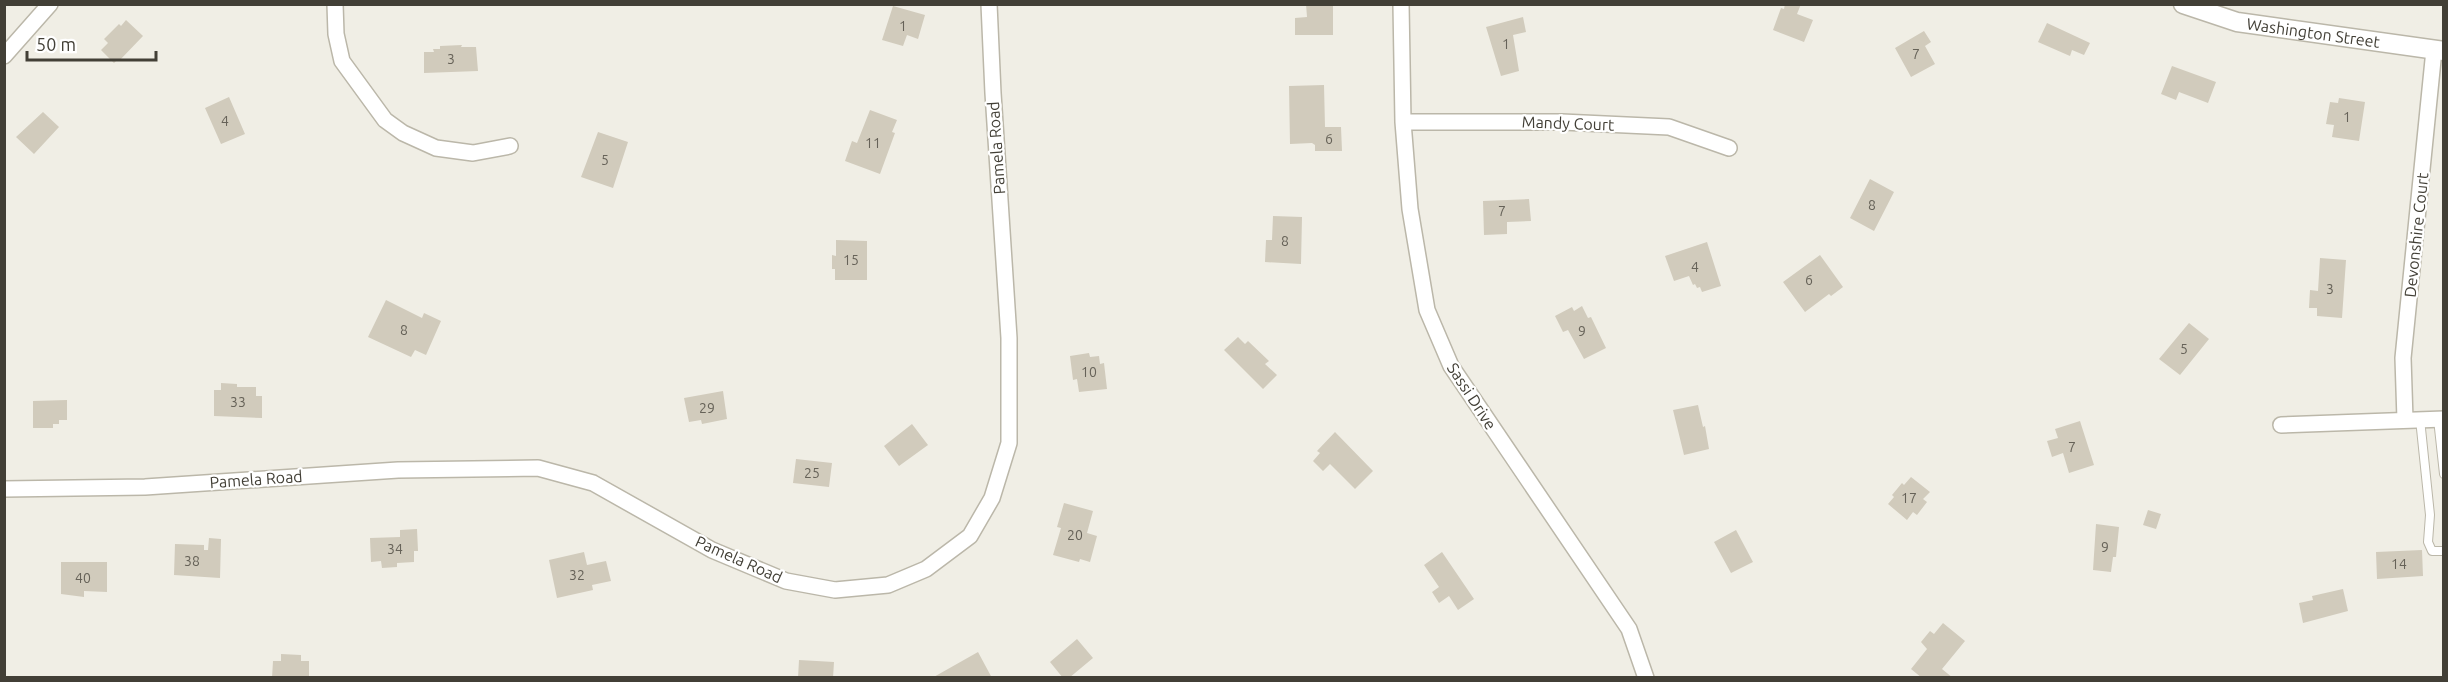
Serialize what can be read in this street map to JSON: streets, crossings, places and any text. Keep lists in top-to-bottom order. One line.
{"streets":{"street":["Washington Street","Mandy Court","Pamela Road","Devonshire Court","Sassi Drive"]},"crossings":[["Washington Street","Devonshire Court"],["Mandy Court","Sassi Drive"]],"house_numbers":["1","1","7","3","1","4","6","11","5","8","7","8","15","4","6","3","8","9","5","10","33","29","7","25","17","20","9","34","38","14","32","40"],"scale_bar":"50 m"}
